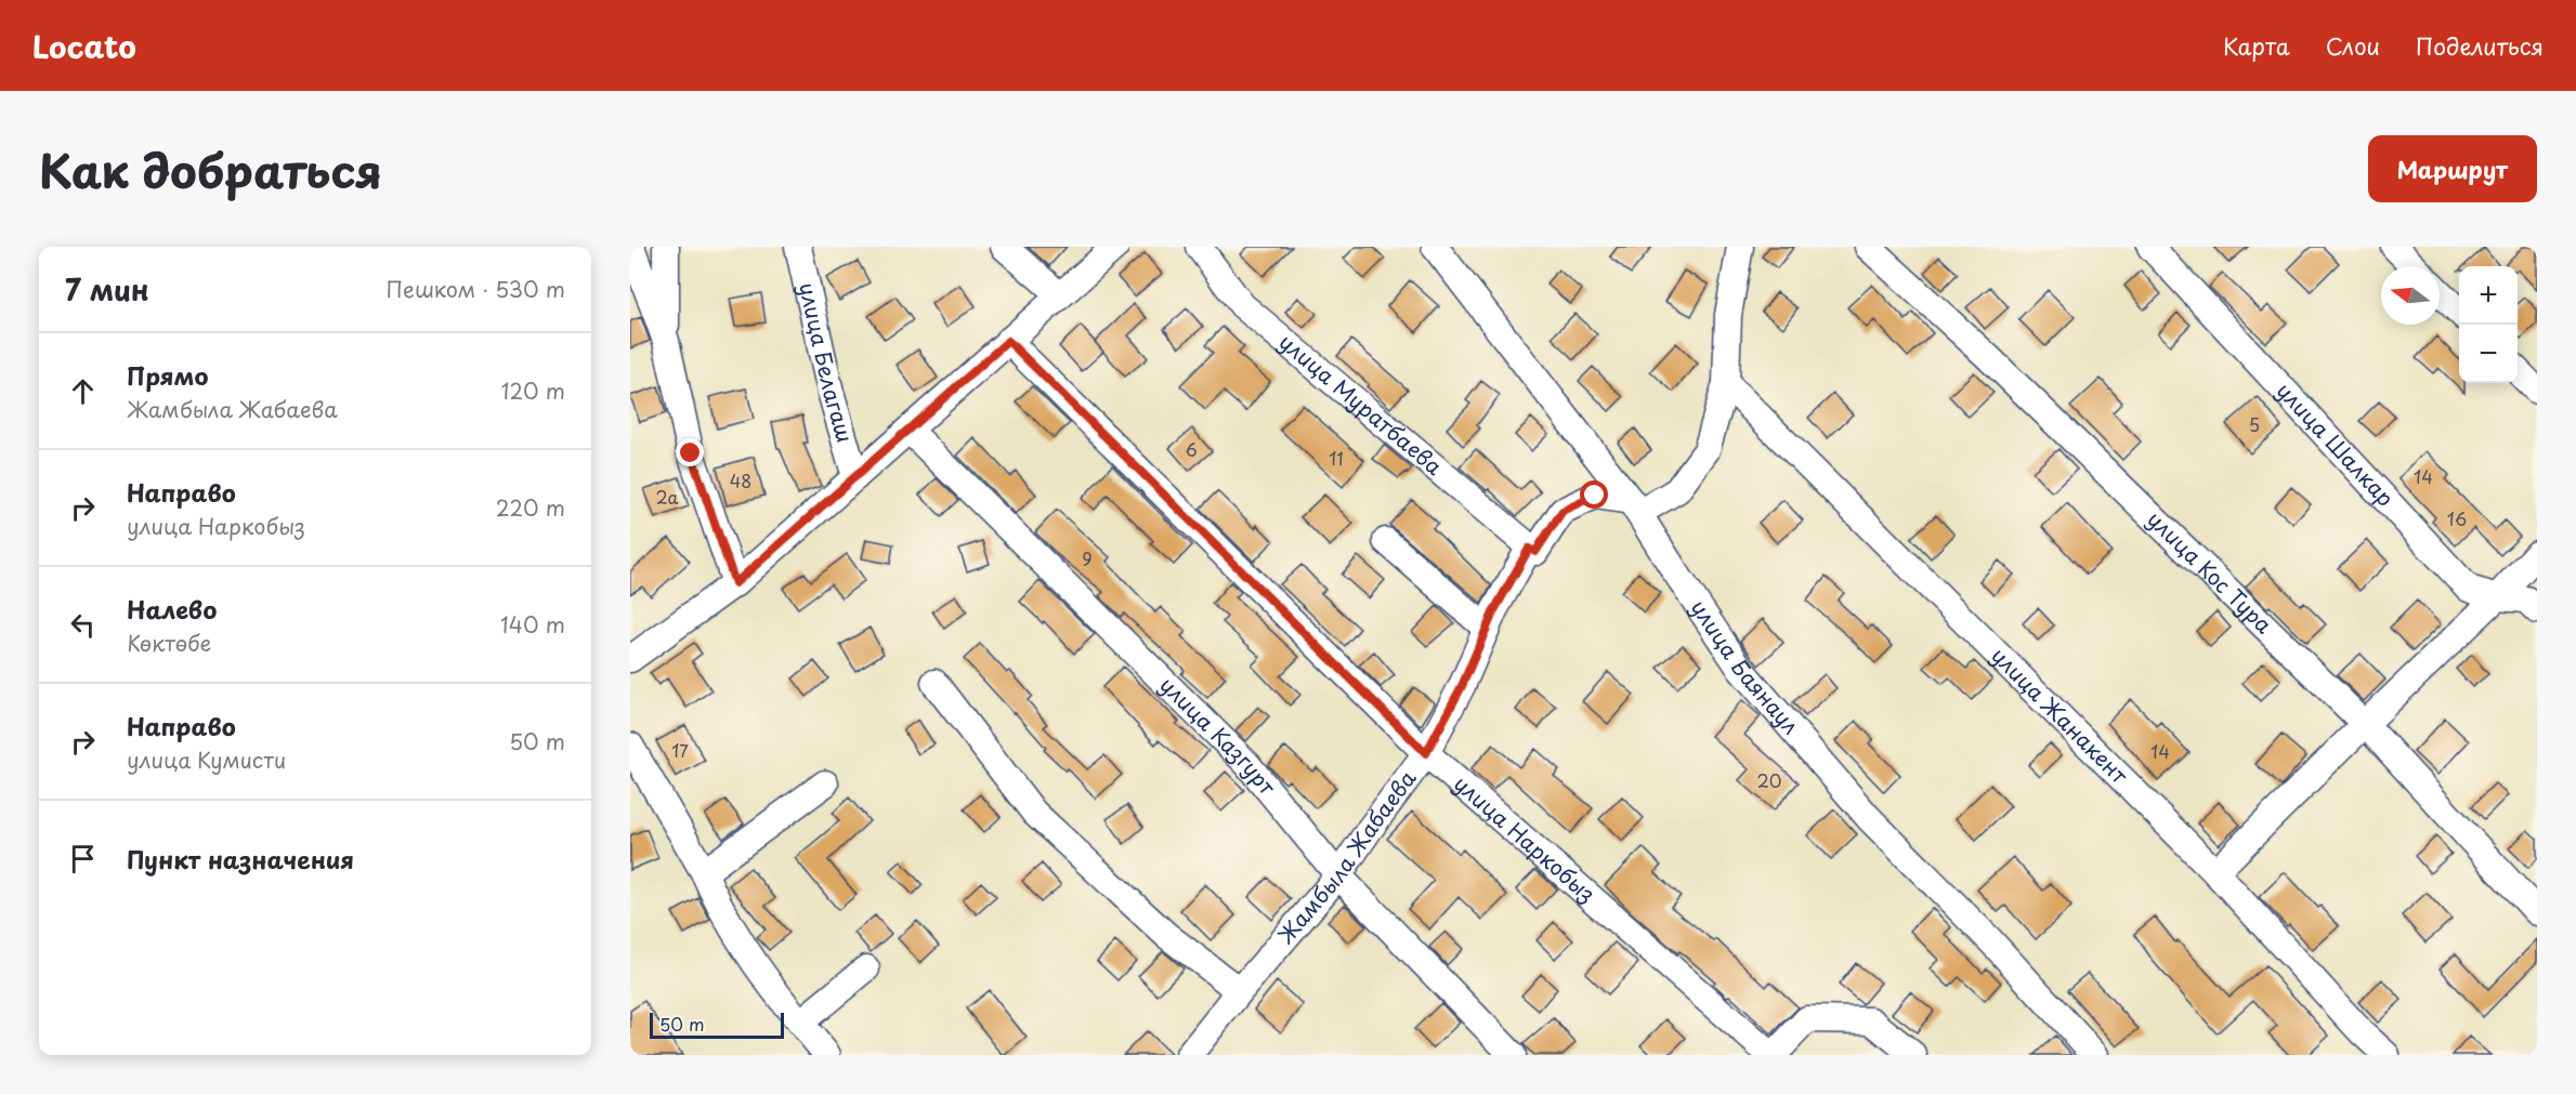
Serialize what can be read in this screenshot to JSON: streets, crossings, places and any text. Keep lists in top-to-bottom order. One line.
{"streets":{"street":["улица Белагаш","улица Муратбаева","улица Шалкар","улица Кос Тура","улица Баянаул","улица Жанакент","улица Казгурт","улица Наркобыз","Жамбыла Жабаева"]},"crossings":[["улица Муратбаева","Жамбыла Жабаева"],["улица Баянаул","Жамбыла Жабаева"],["улица Казгурт","Жамбыла Жабаева"],["улица Наркобыз","Жамбыла Жабаева"]],"house_numbers":["5","6","11","14","48","2а","16","9","17","14","20"],"scale_bar":"50 m","north":"left","page":{"header":"Locato","nav":["Карта","Слои","Поделиться"],"title":"Как добраться","buttons":"Маршрут","heading":["7 мин","Пешком · 530 m"],"map_buttons":["+","−"],"list":[["Прямо","Жамбыла Жабаева","120 m"],["Направо","улица Наркобыз","220 m"],["Налево","Көктөбе","140 m"],["Направо","улица Кумисти","50 m"],"Пункт назначения"],"scale":"50 m"}}
